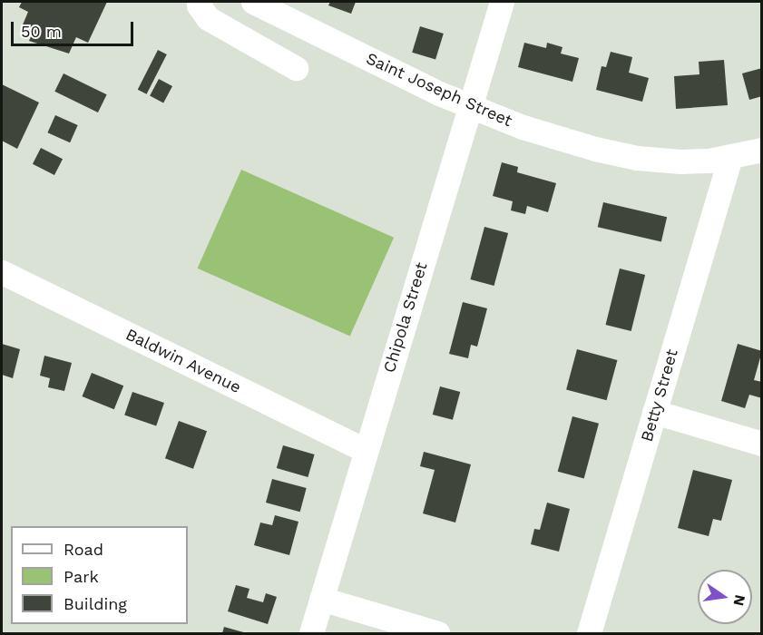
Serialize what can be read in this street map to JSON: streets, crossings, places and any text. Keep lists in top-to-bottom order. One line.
{"streets":{"street":["Saint Joseph Street","Chipola Street","Baldwin Avenue","Betty Street"]},"crossings":[["Saint Joseph Street","Chipola Street"],["Saint Joseph Street","Betty Street"],["Chipola Street","Baldwin Avenue"]],"legend":["Road","Park","Building"],"scale_bar":"50 m","north":"right"}
